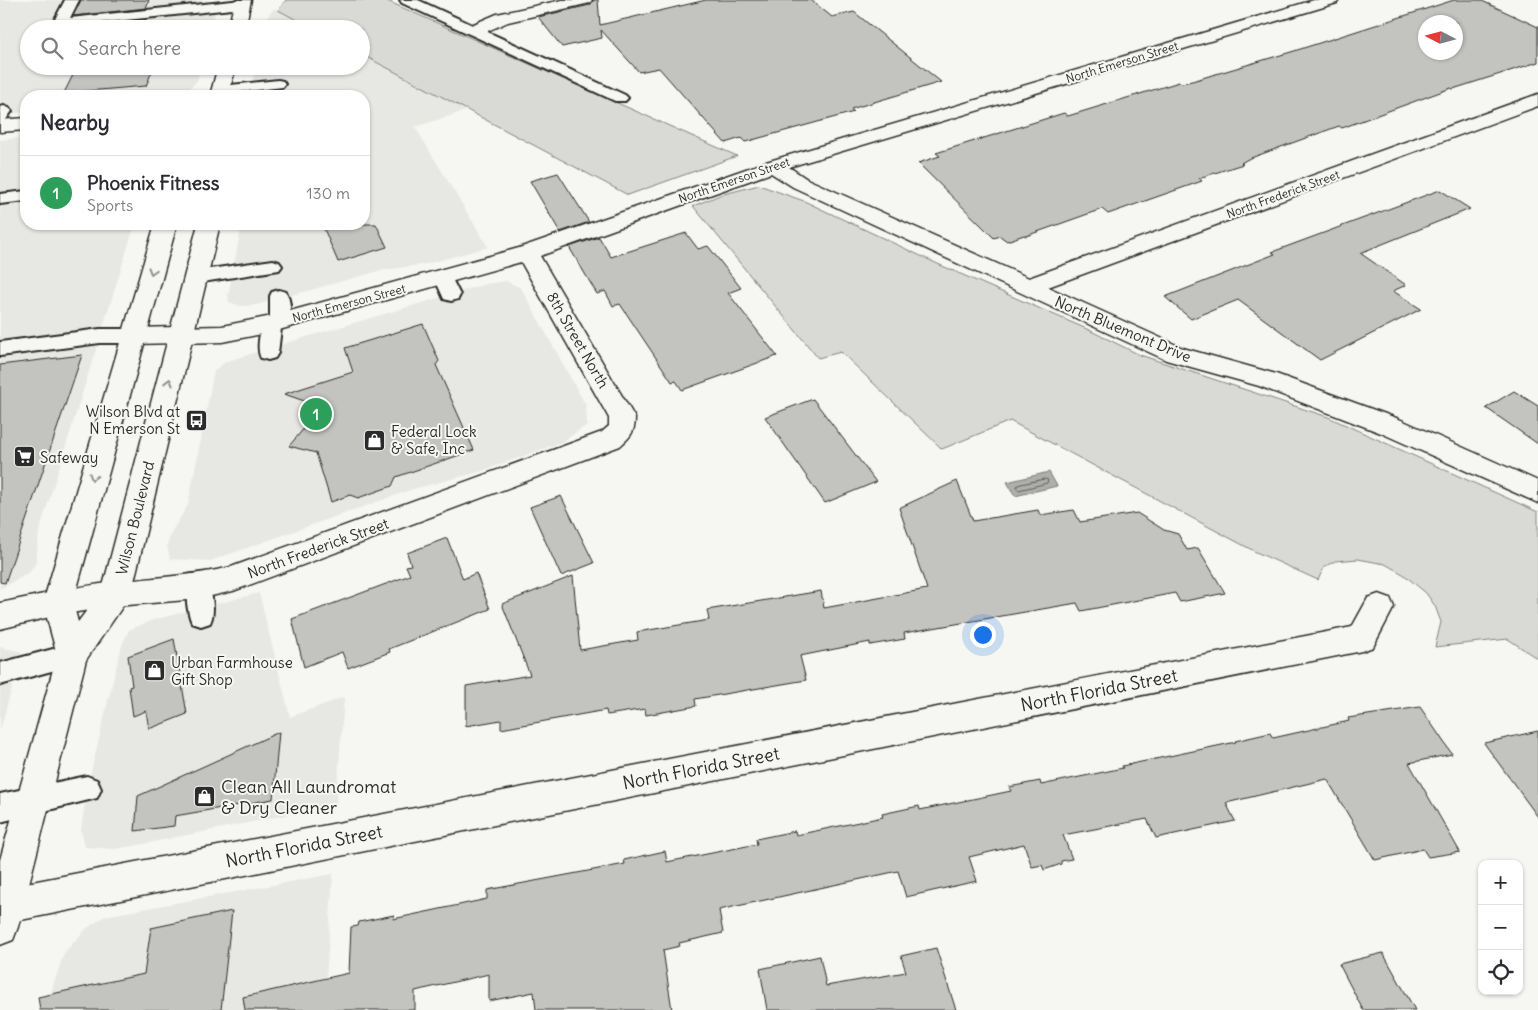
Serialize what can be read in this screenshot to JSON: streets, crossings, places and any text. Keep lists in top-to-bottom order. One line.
{"streets":{"street":["North Emerson Street","North Frederick Street","North Bluemont Drive","8th Street North","Wilson Boulevard","North Florida Street"]},"crossings":[["North Emerson Street","North Bluemont Drive"],["North Emerson Street","8th Street North"],["North Emerson Street","Wilson Boulevard"],["North Frederick Street","North Bluemont Drive"],["North Frederick Street","8th Street North"],["North Frederick Street","Wilson Boulevard"],["Wilson Boulevard","North Florida Street"]],"places":{"bus stop":["Wilson Blvd at N Emerson St"],"shop":["Federal Lock & Safe, Inc","Urban Farmhouse Gift Shop","Clean All Laundromat & Dry Cleaner"],"supermarket":["Safeway"]},"north":"left","page":{"search":"Search here","heading":"Nearby","list":[{"mark":"1","name":"Phoenix Fitness","note":"Sports","value":"130 m"}],"pins":"1","map_buttons":["+","−"]}}
